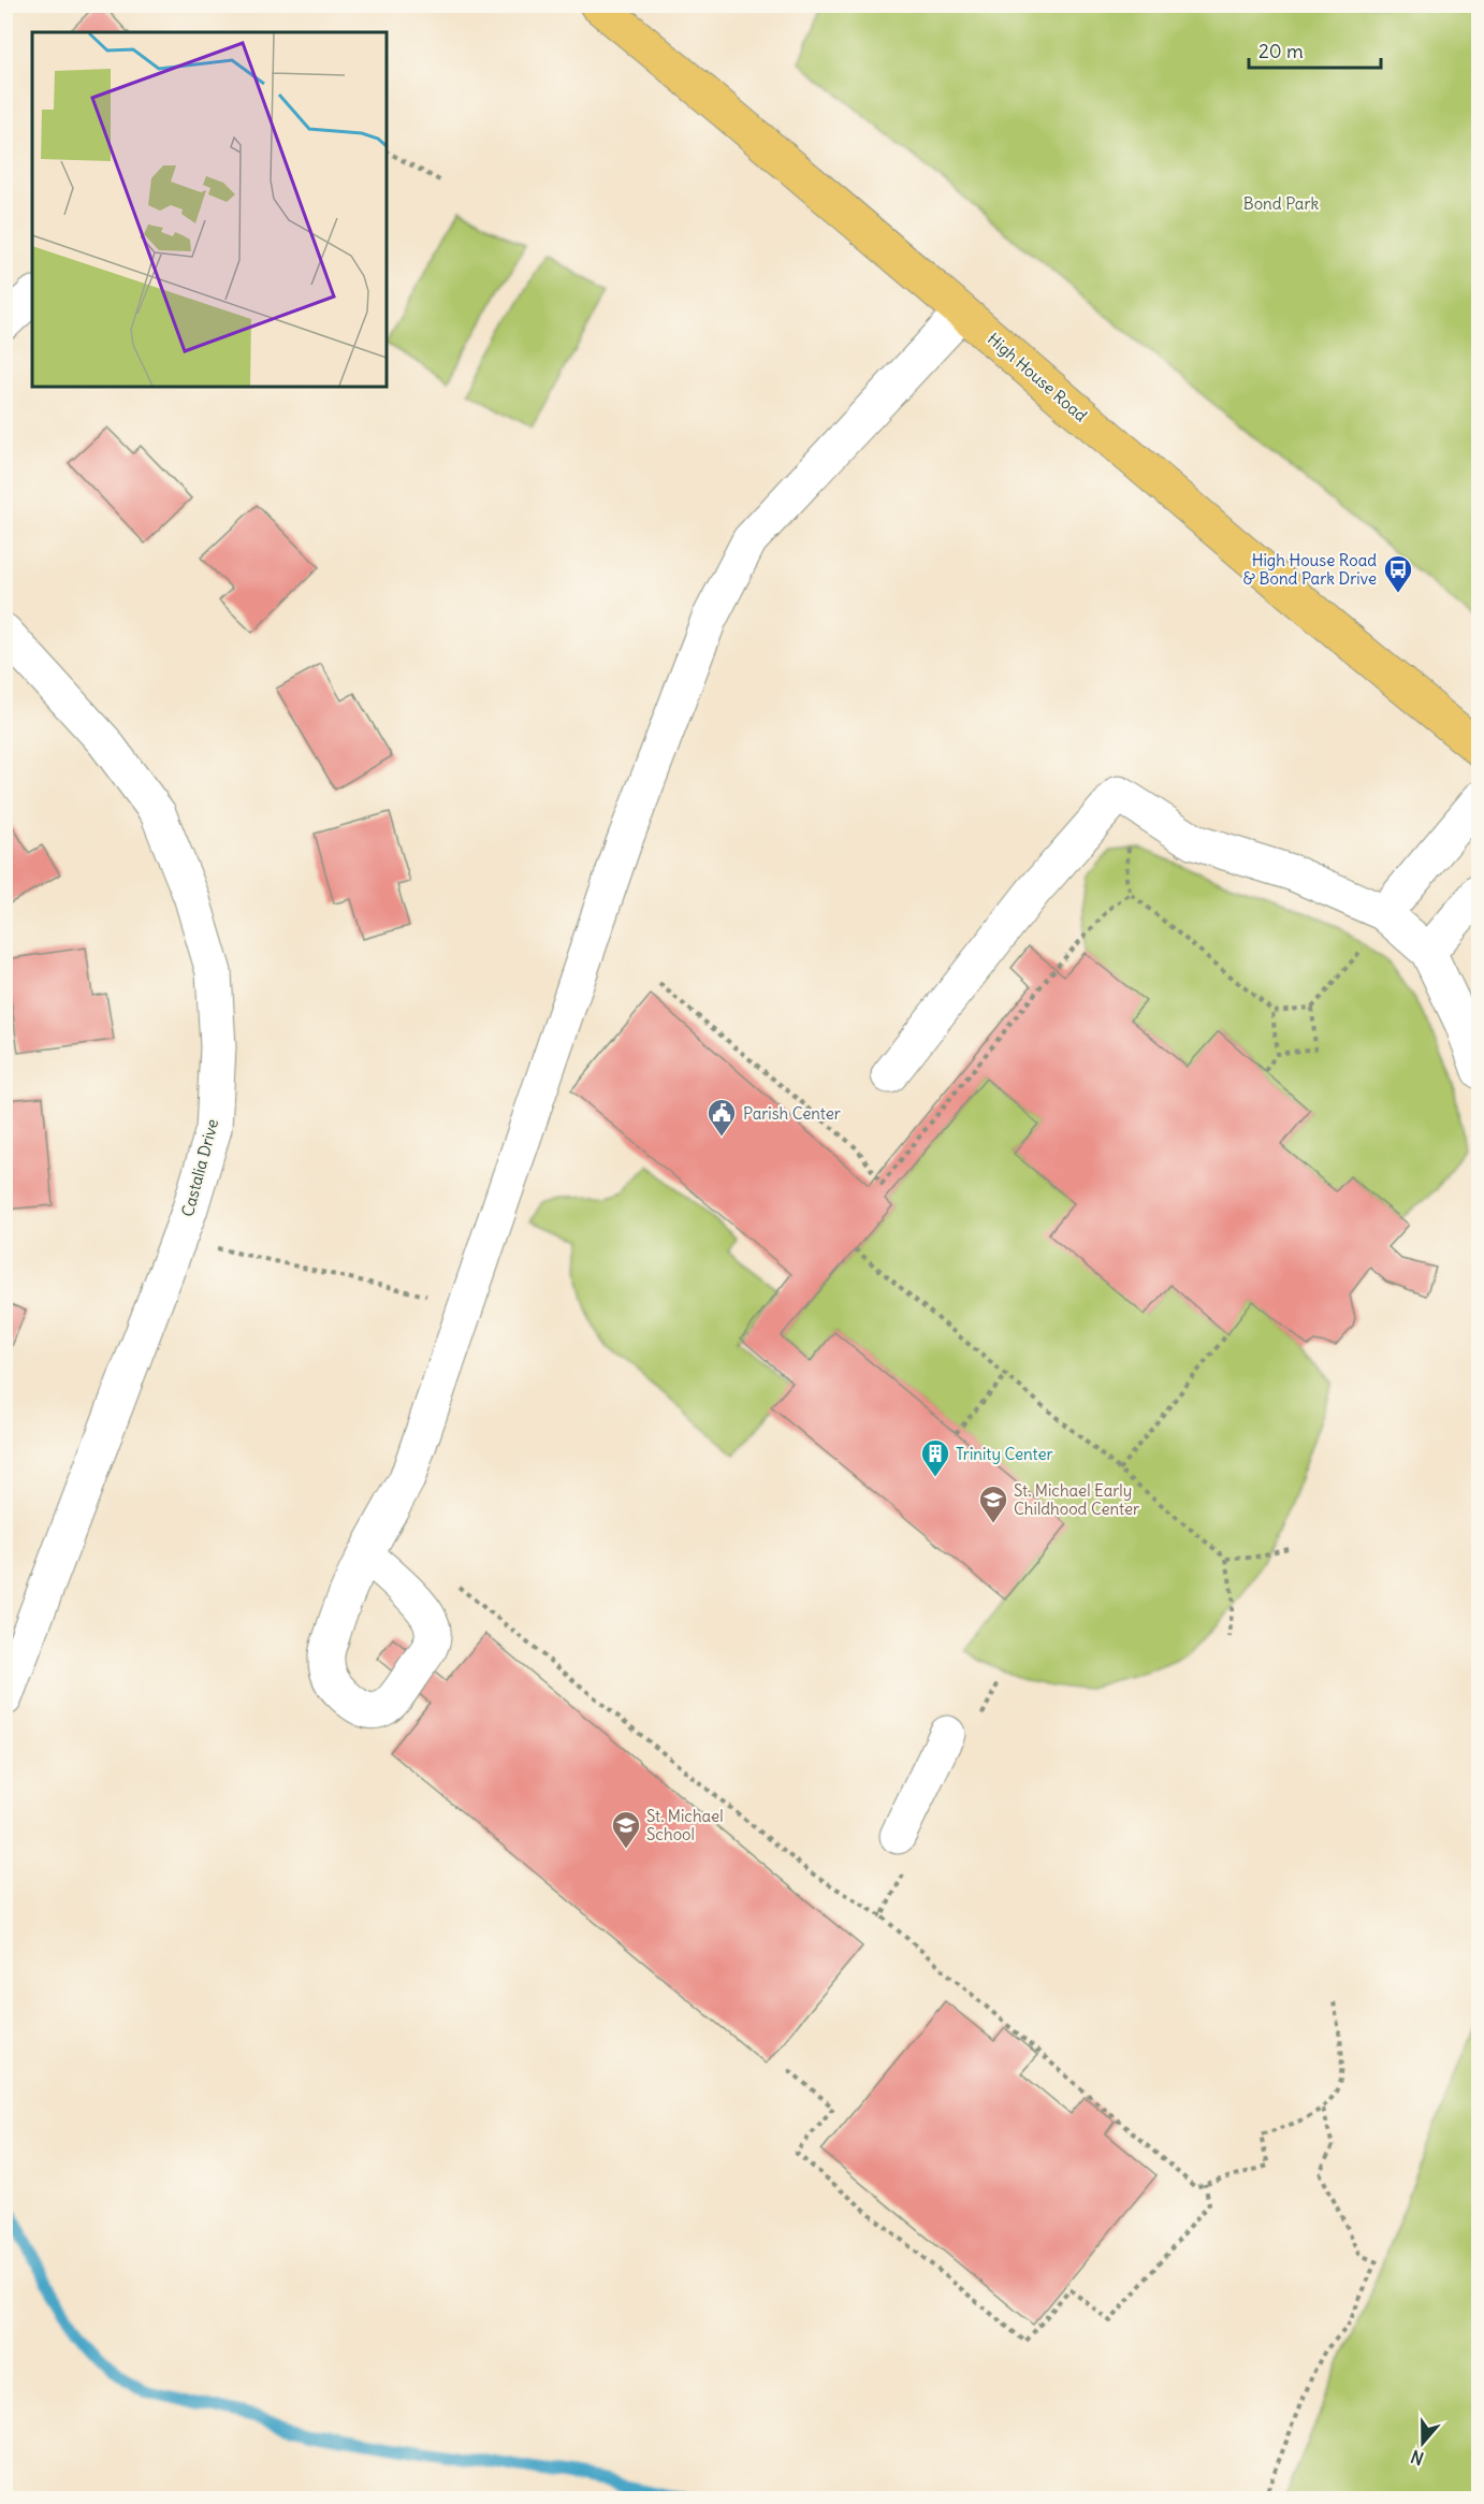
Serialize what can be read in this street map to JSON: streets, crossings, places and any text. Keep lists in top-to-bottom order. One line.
{"streets":{"main road":["High House Road"],"street":["Castalia Drive"]},"parks":["Bond Park"],"places":{"bus stop":["High House Road & Bond Park Drive"],"public building":["Parish Center"],"building":["Trinity Center"],"school or university":["St. Michael Early Childhood Center","St. Michael School"]},"scale_bar":"20 m","north":"bottom"}
